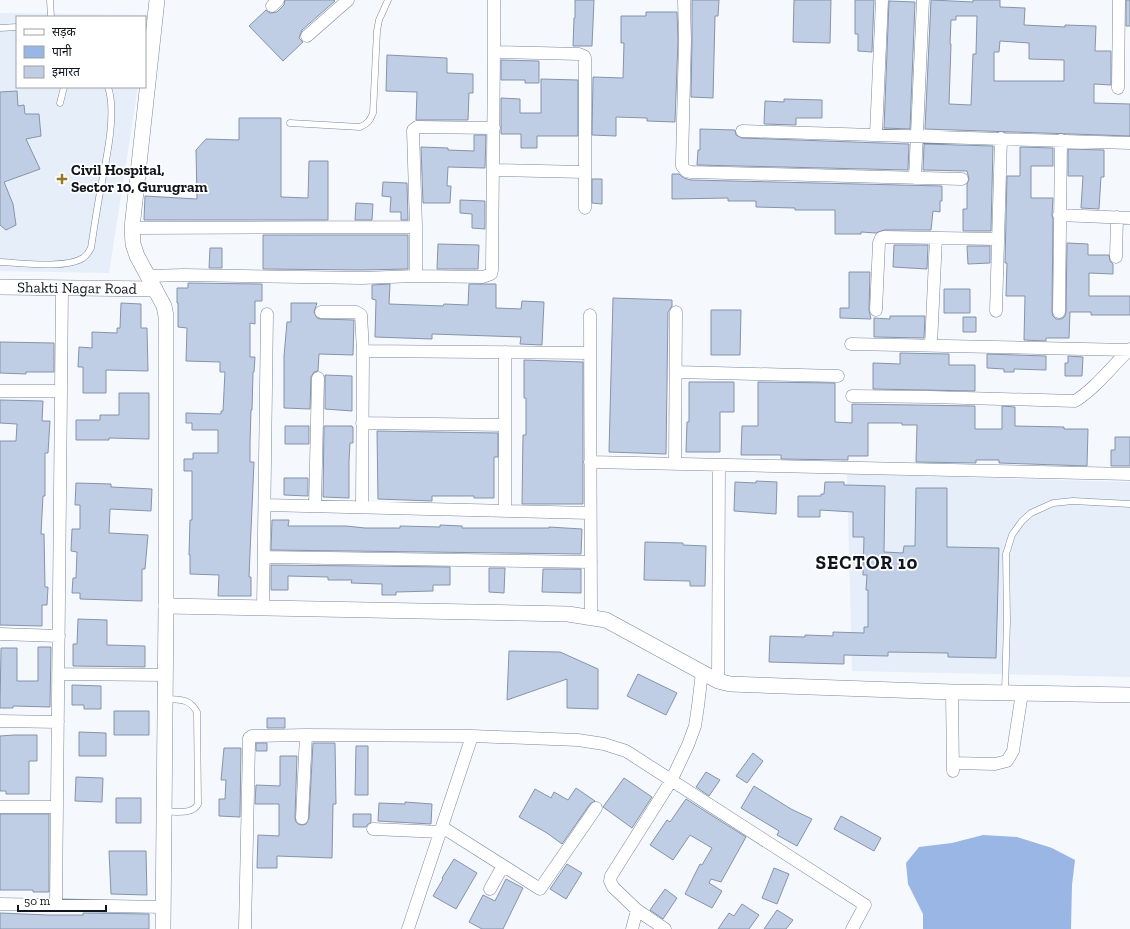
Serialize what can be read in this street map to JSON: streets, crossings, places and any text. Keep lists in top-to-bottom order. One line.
{"streets":{"street":["Shakti Nagar Road"]},"districts":["SECTOR 10"],"places":{"health":["Civil Hospital, Sector 10, Gurugram"]},"legend":["सड़क","पानी","इमारत"],"scale_bar":"50 m"}
